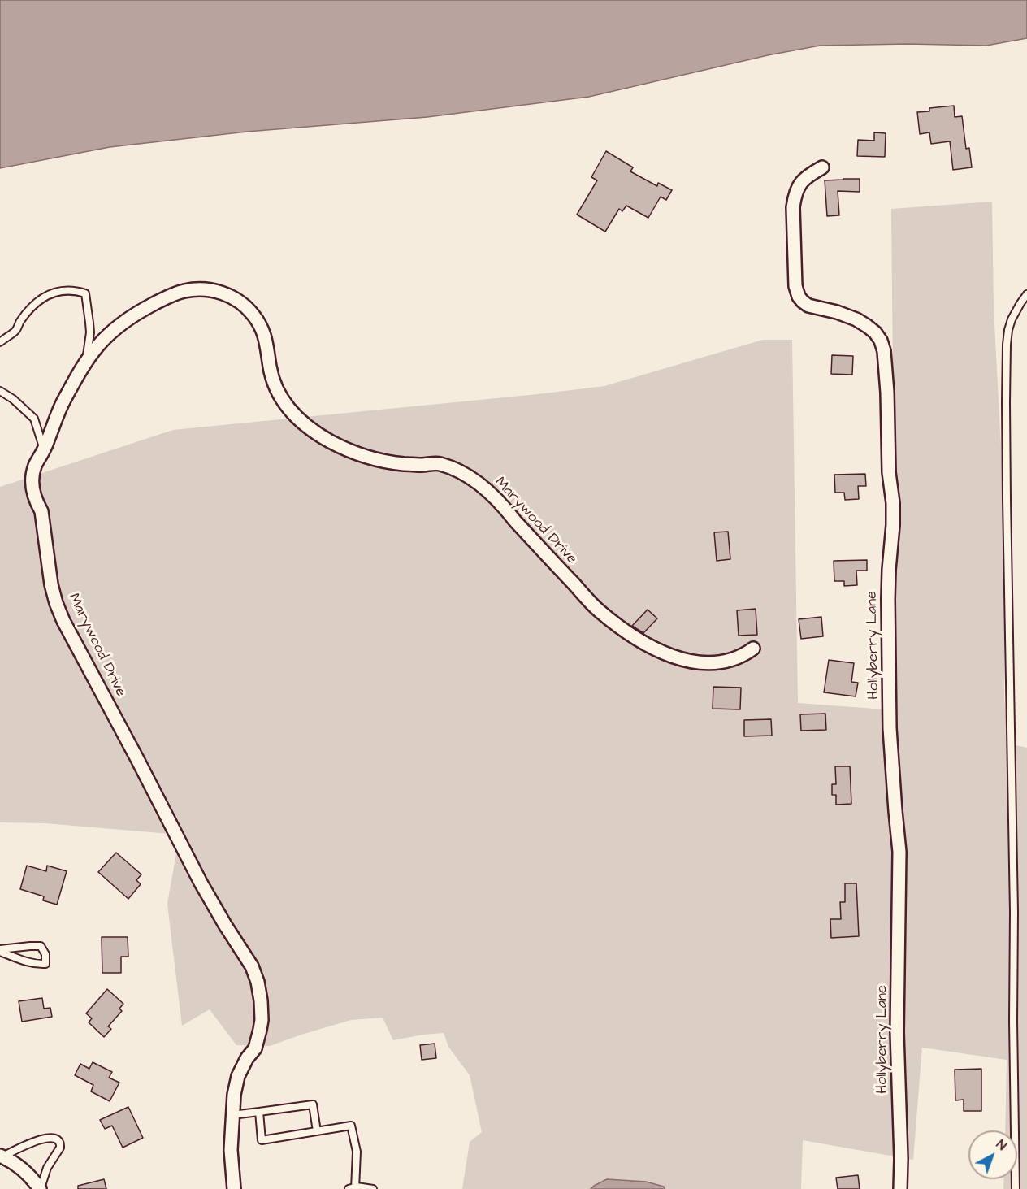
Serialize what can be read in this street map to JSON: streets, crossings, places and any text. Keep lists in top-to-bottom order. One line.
{"streets":{"street":["Marywood Drive","Hollyberry Lane"]},"north":"top right"}
